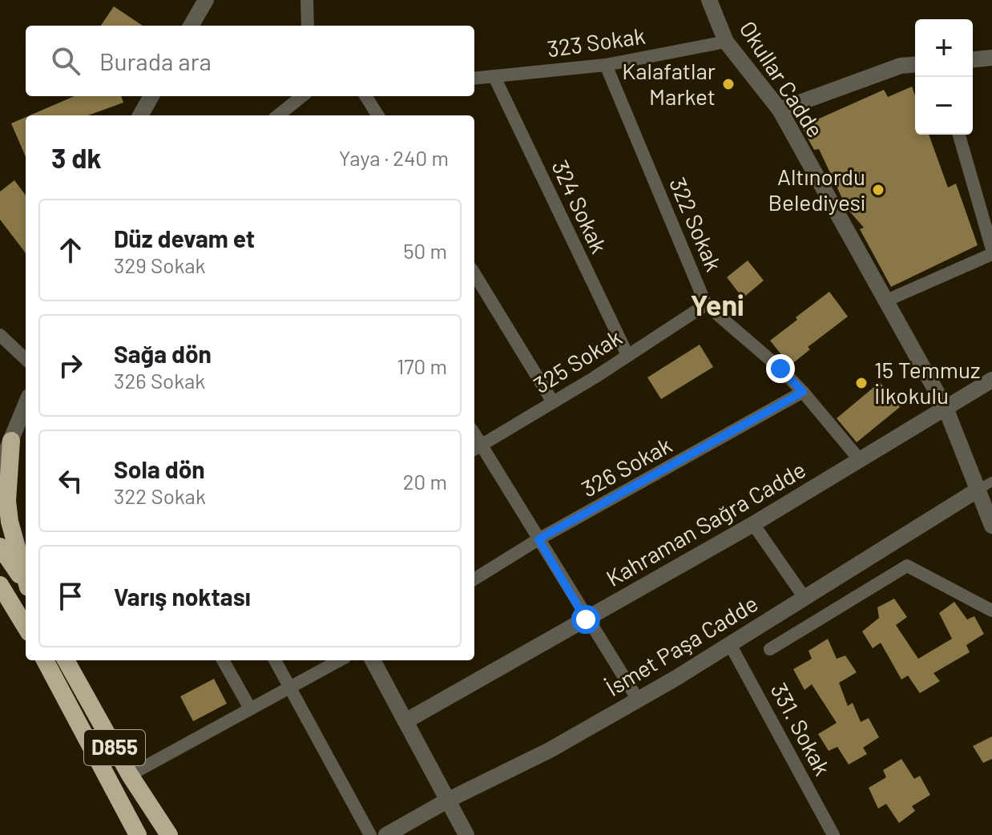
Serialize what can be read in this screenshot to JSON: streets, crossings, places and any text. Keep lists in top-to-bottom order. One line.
{"streets":{"highway":["D855"],"street":["323 Sokak","Okullar Cadde","324 Sokak","322 Sokak","325 Sokak","326 Sokak","Kahraman Sağra Cadde","İsmet Paşa Cadde","331. Sokak"]},"crossings":[["323 Sokak","Okullar Cadde"],["323 Sokak","324 Sokak"],["323 Sokak","322 Sokak"],["Okullar Cadde","Kahraman Sağra Cadde"],["Okullar Cadde","İsmet Paşa Cadde"],["324 Sokak","325 Sokak"],["322 Sokak","325 Sokak"],["322 Sokak","326 Sokak"],["322 Sokak","Kahraman Sağra Cadde"],["İsmet Paşa Cadde","331. Sokak"]],"districts":["Yeni"],"places":["Kalafatlar Market","Altınordu Belediyesi","15 Temmuz İlkokulu"],"page":{"map_buttons":["+","−"],"search":"Burada ara","heading":["3 dk","Yaya · 240 m"],"list":[["Düz devam et","329 Sokak","50 m"],["Sağa dön","326 Sokak","170 m"],["Sola dön","322 Sokak","20 m"],"Varış noktası"]}}
